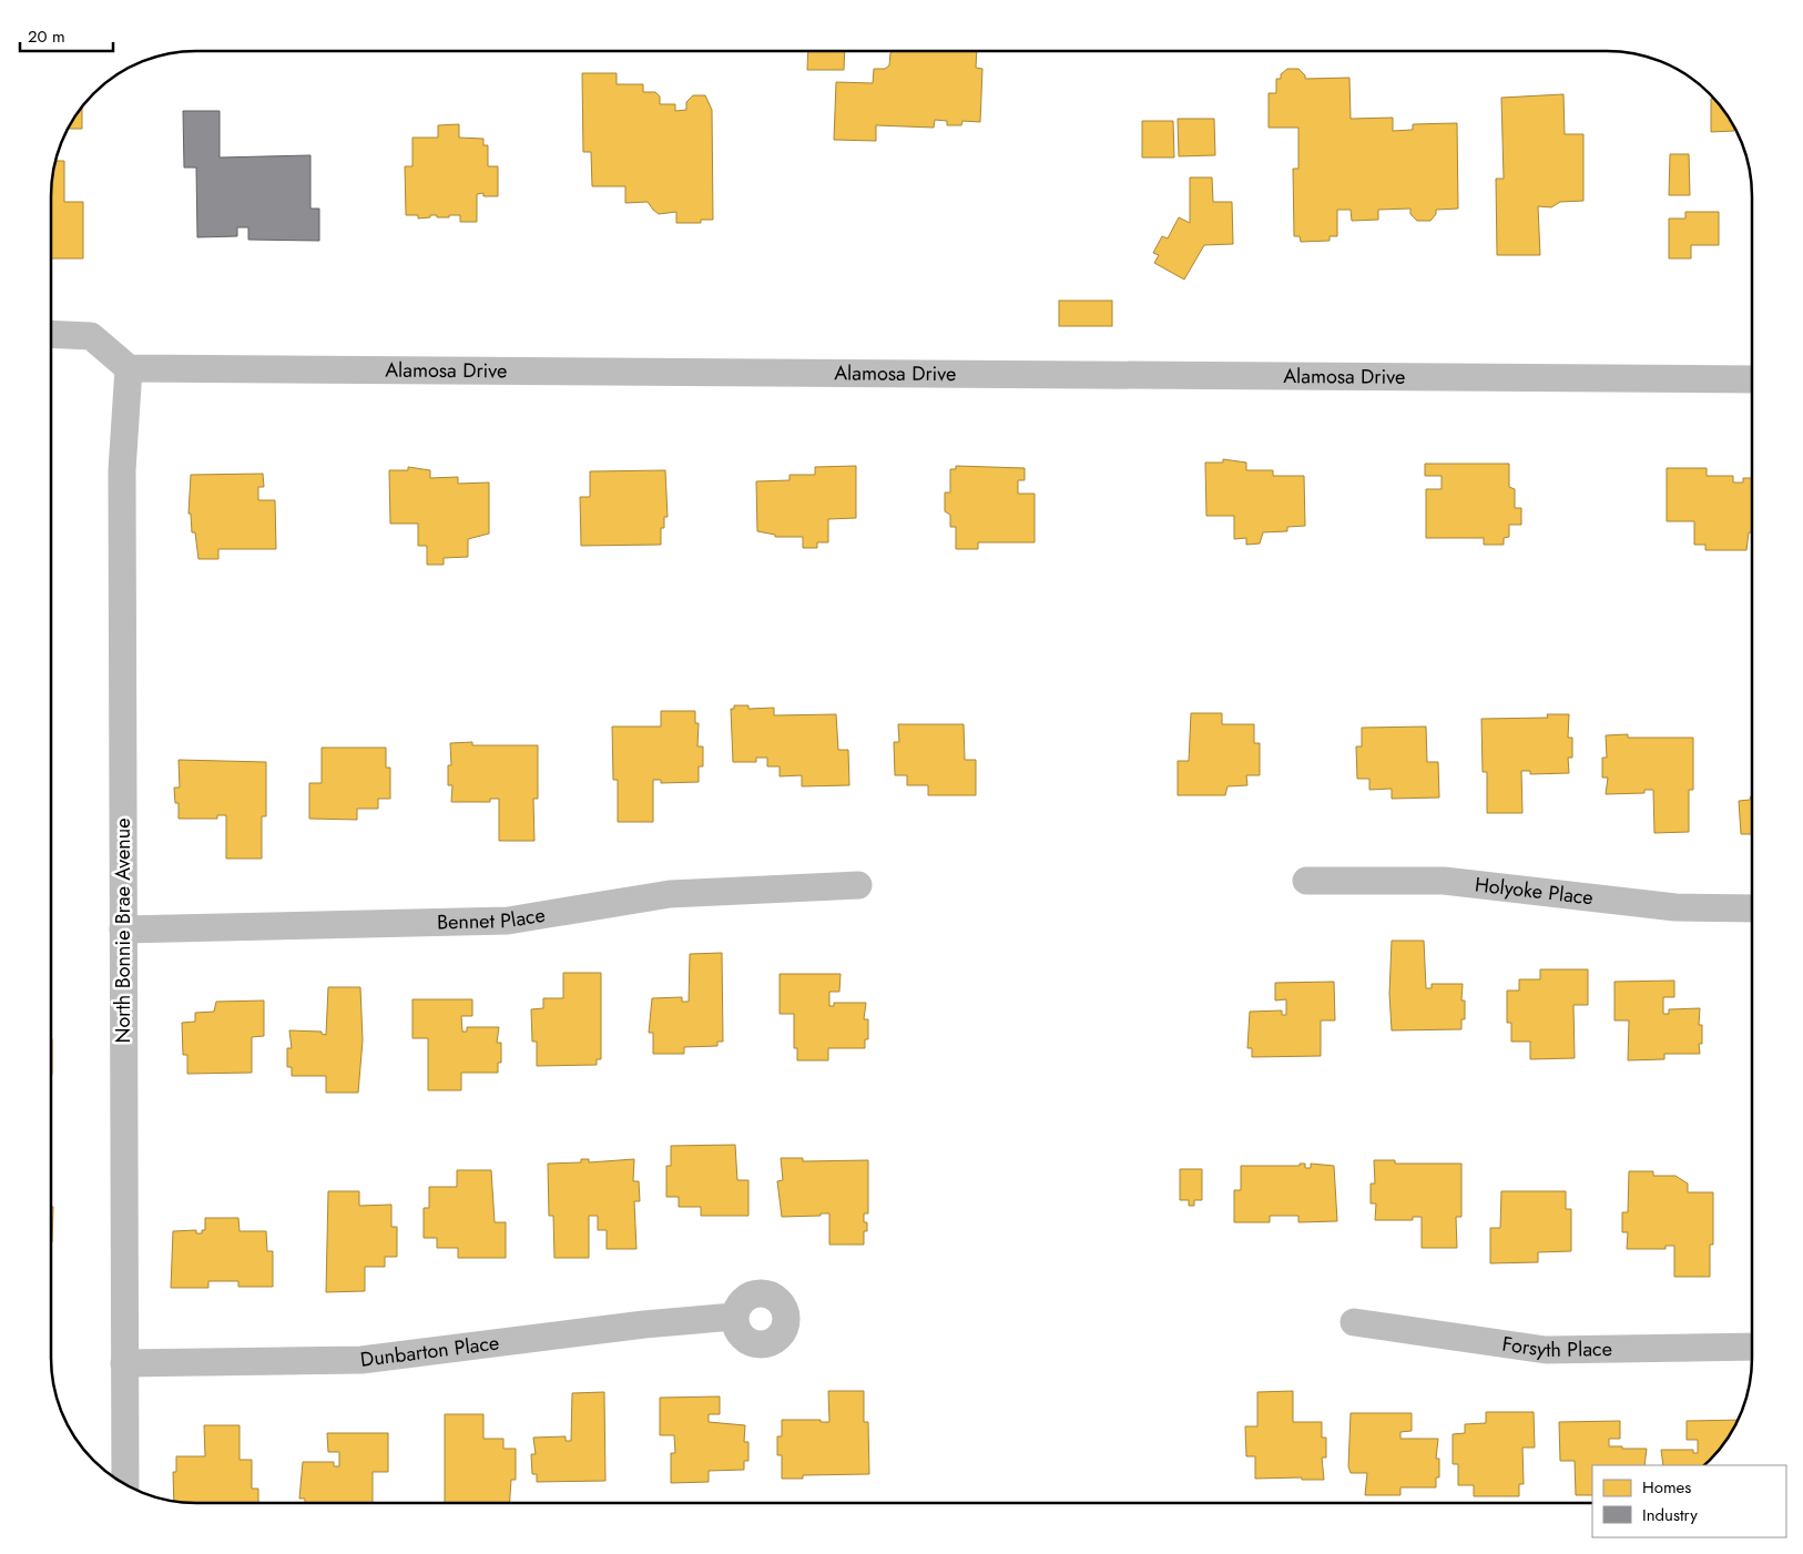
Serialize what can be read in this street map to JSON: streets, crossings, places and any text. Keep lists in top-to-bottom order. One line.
{"streets":{"street":["Alamosa Drive","Holyoke Place","Bennet Place","North Bonnie Brae Avenue","Forsyth Place","Dunbarton Place"]},"crossings":[["Alamosa Drive","North Bonnie Brae Avenue"],["Bennet Place","North Bonnie Brae Avenue"],["North Bonnie Brae Avenue","Dunbarton Place"]],"legend":["Homes","Industry"],"scale_bar":"20 m"}
